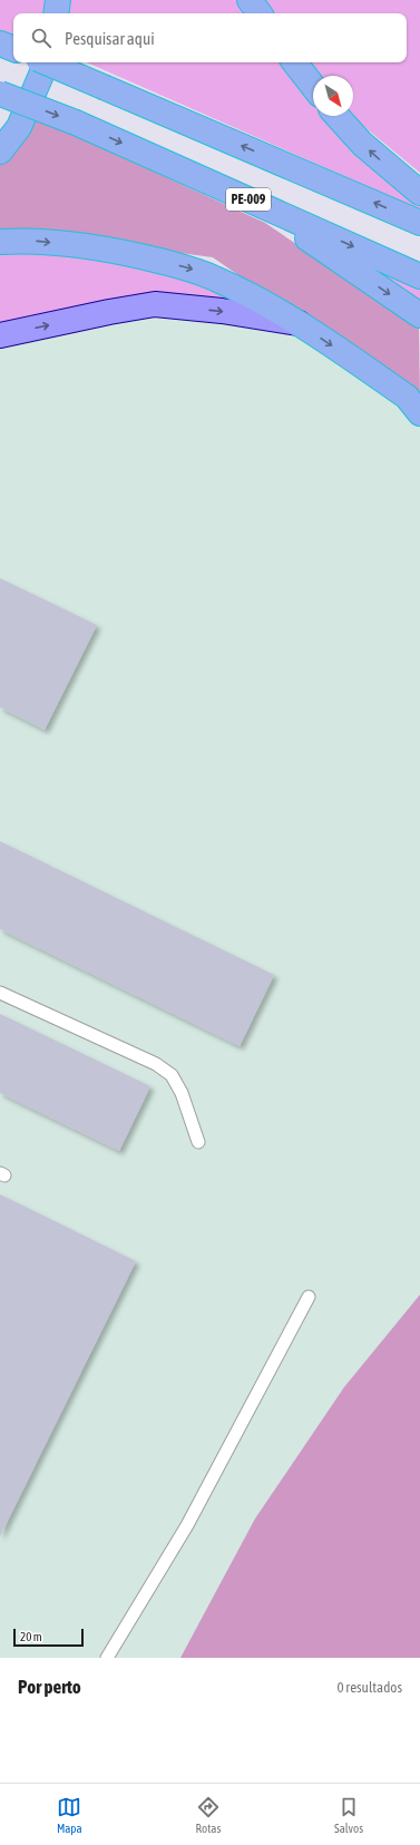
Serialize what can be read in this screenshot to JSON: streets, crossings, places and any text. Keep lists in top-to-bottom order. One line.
{"streets":{"highway":["PE-009"]},"scale_bar":"20 m","north":"bottom right","page":{"search":"Pesquisar aqui","scale":"20 m","heading":["Por perto","0 resultados"],"nav":["Mapa","Rotas","Salvos"]}}
